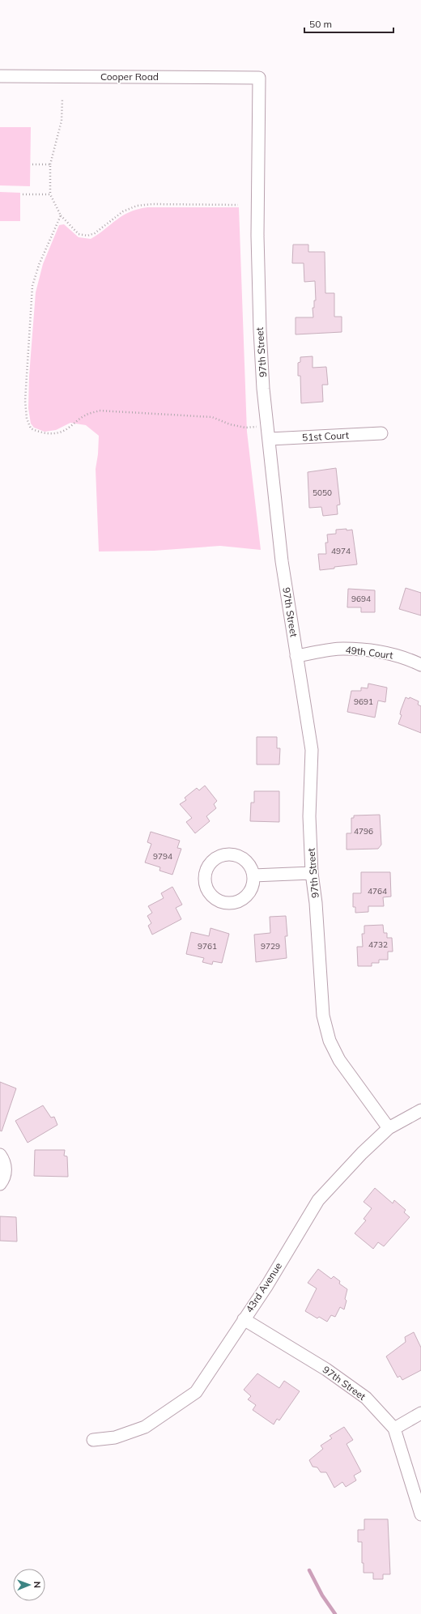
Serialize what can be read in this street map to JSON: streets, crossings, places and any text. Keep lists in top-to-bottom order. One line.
{"streets":{"street":["Cooper Road","97th Street","51st Court","49th Court","43rd Avenue"]},"crossings":[["Cooper Road","97th Street"],["97th Street","51st Court"],["97th Street","49th Court"],["97th Street","43rd Avenue"]],"house_numbers":["5050","4974","9694","9691","4796","9794","4764","4732","9761","9729"],"scale_bar":"50 m","north":"right"}
